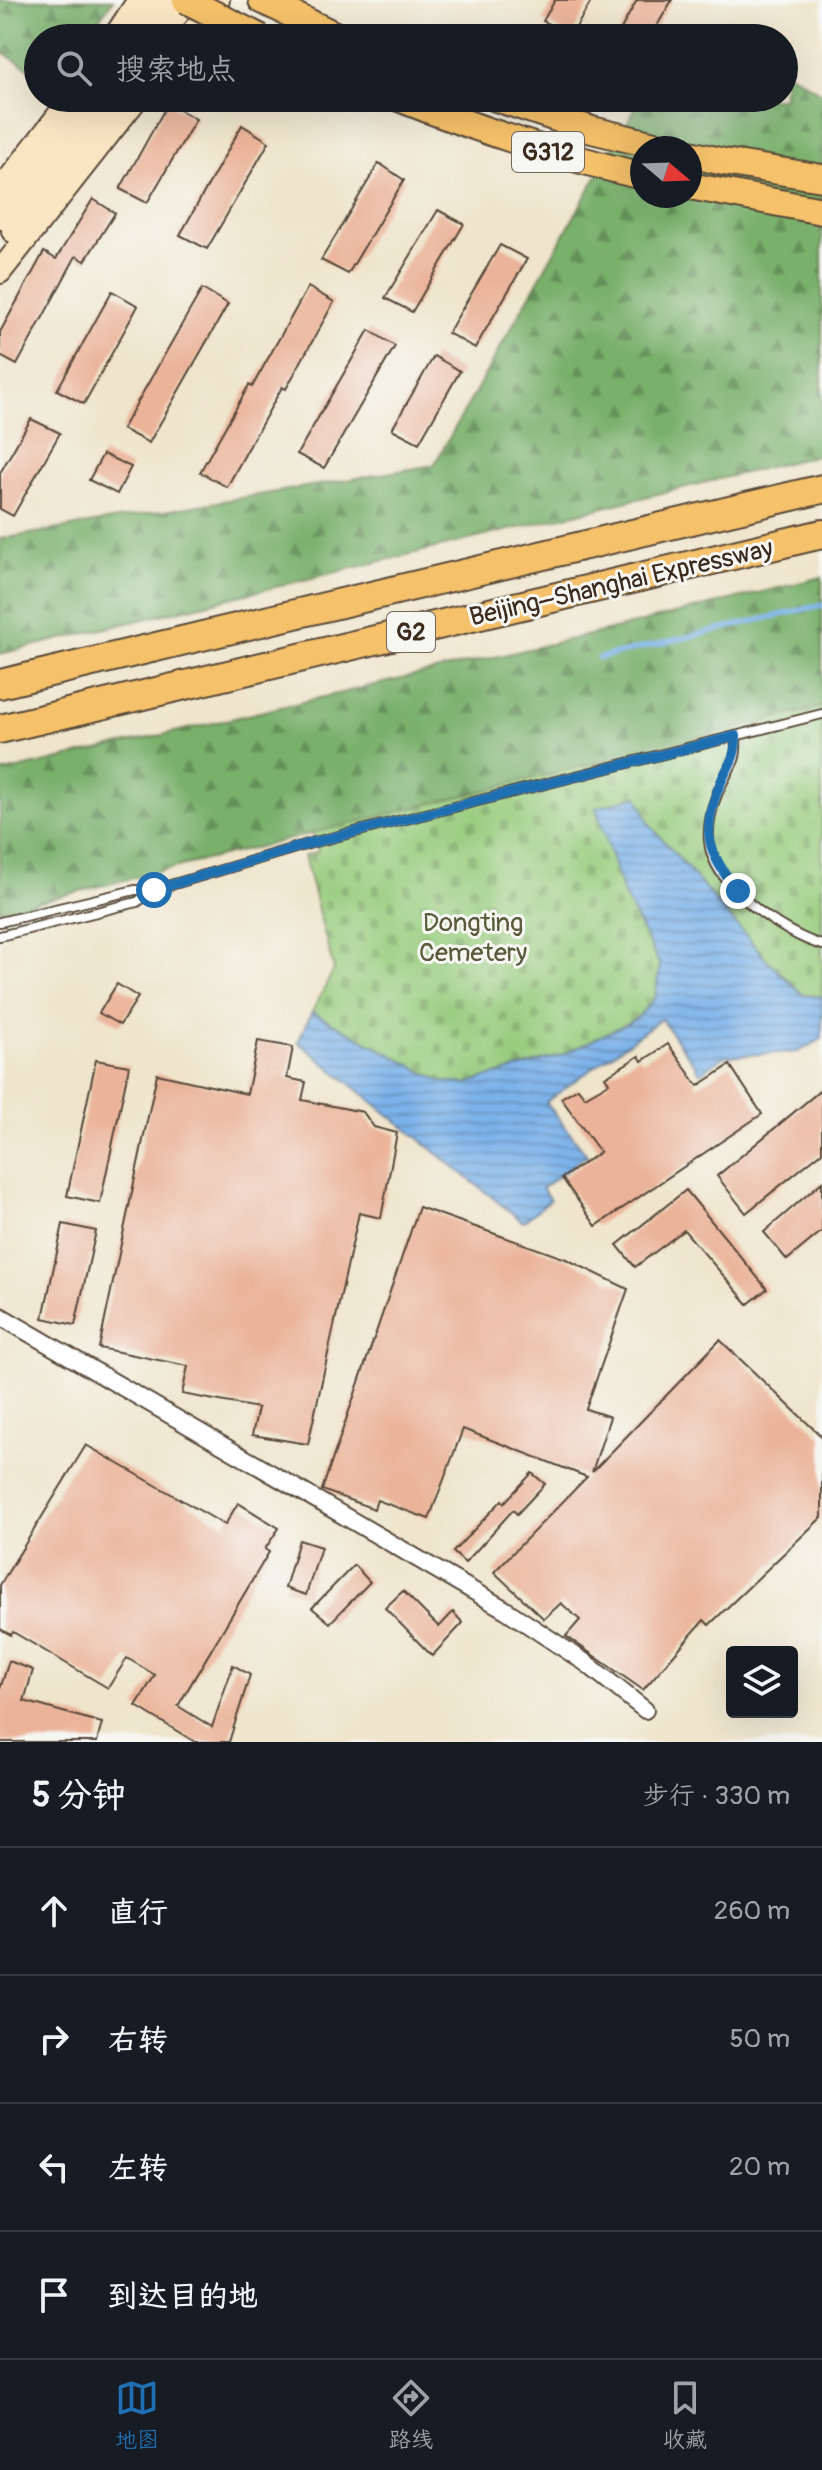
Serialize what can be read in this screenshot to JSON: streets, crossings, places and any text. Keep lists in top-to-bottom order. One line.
{"streets":{"highway":["G312","Beijing–Shanghai Expressway","G2"]},"parks":["Dongting Cemetery"],"north":"right","page":{"search":"搜索地点","heading":["5 分钟","步行 · 330 m"],"list":[["直行","260 m"],["右转","50 m"],["左转","20 m"],"到达目的地"],"nav":["地图","路线","收藏"]}}
